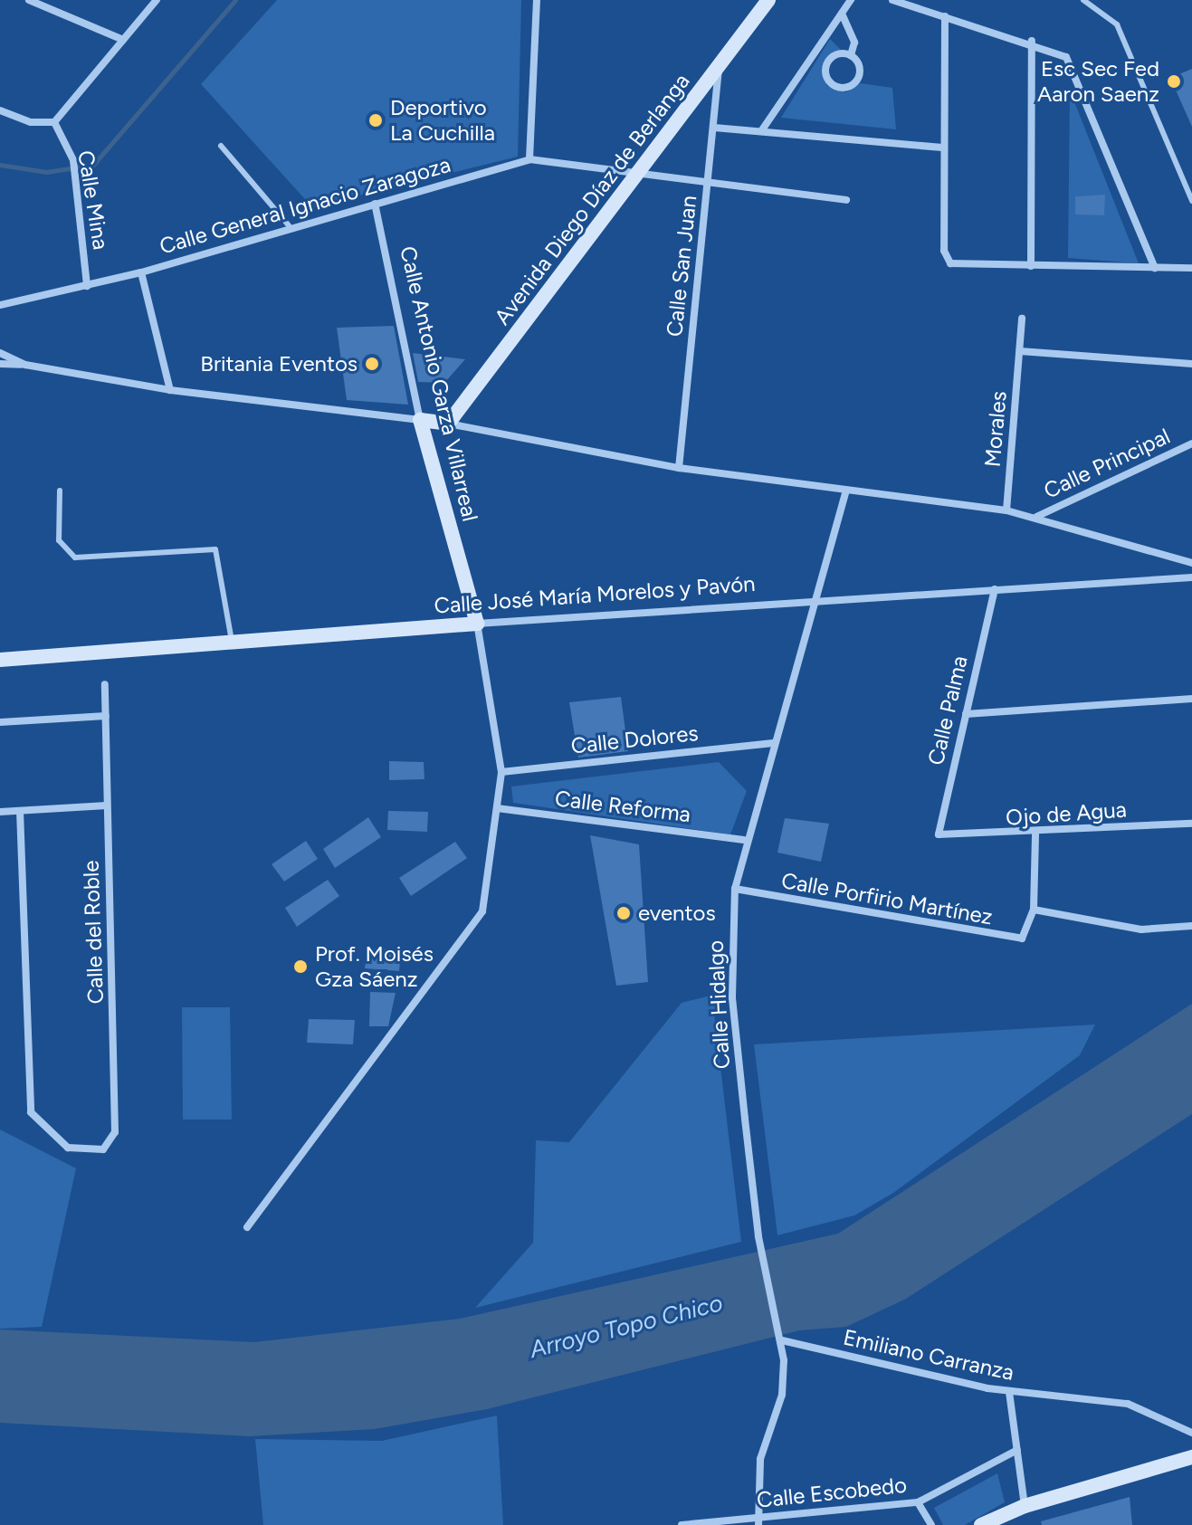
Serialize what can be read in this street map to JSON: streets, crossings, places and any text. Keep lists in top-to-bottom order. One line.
{"streets":{"street":["Avenida Diego Díaz de Berlanga","Calle Mina","Calle General Ignacio Zaragoza","Calle San Juan","Calle Antonio Garza Villarreal","Morales","Calle Principal","Calle José María Morelos y Pavón","Calle Palma","Calle Dolores","Calle Reforma","Ojo de Agua","Calle Porfirio Martínez","Calle del Roble","Calle Hidalgo","Emiliano Carranza","Calle Escobedo"]},"crossings":[["Avenida Diego Díaz de Berlanga","Calle General Ignacio Zaragoza"],["Avenida Diego Díaz de Berlanga","Calle San Juan"],["Calle Mina","Calle General Ignacio Zaragoza"],["Calle General Ignacio Zaragoza","Calle San Juan"],["Calle General Ignacio Zaragoza","Calle Antonio Garza Villarreal"],["Calle Antonio Garza Villarreal","Calle José María Morelos y Pavón"],["Calle Antonio Garza Villarreal","Calle Dolores"],["Calle Antonio Garza Villarreal","Calle Reforma"],["Calle José María Morelos y Pavón","Calle Palma"],["Calle José María Morelos y Pavón","Calle Hidalgo"],["Calle Palma","Ojo de Agua"],["Calle Dolores","Calle Hidalgo"],["Calle Reforma","Calle Hidalgo"],["Calle Porfirio Martínez","Calle Hidalgo"],["Calle Hidalgo","Emiliano Carranza"],["Calle Hidalgo","Calle Escobedo"]],"water":["Arroyo Topo Chico"],"places":["Esc Sec Fed Aaron Saenz","Deportivo La Cuchilla","Britania Eventos","eventos","Prof. Moisés Gza Sáenz"]}
